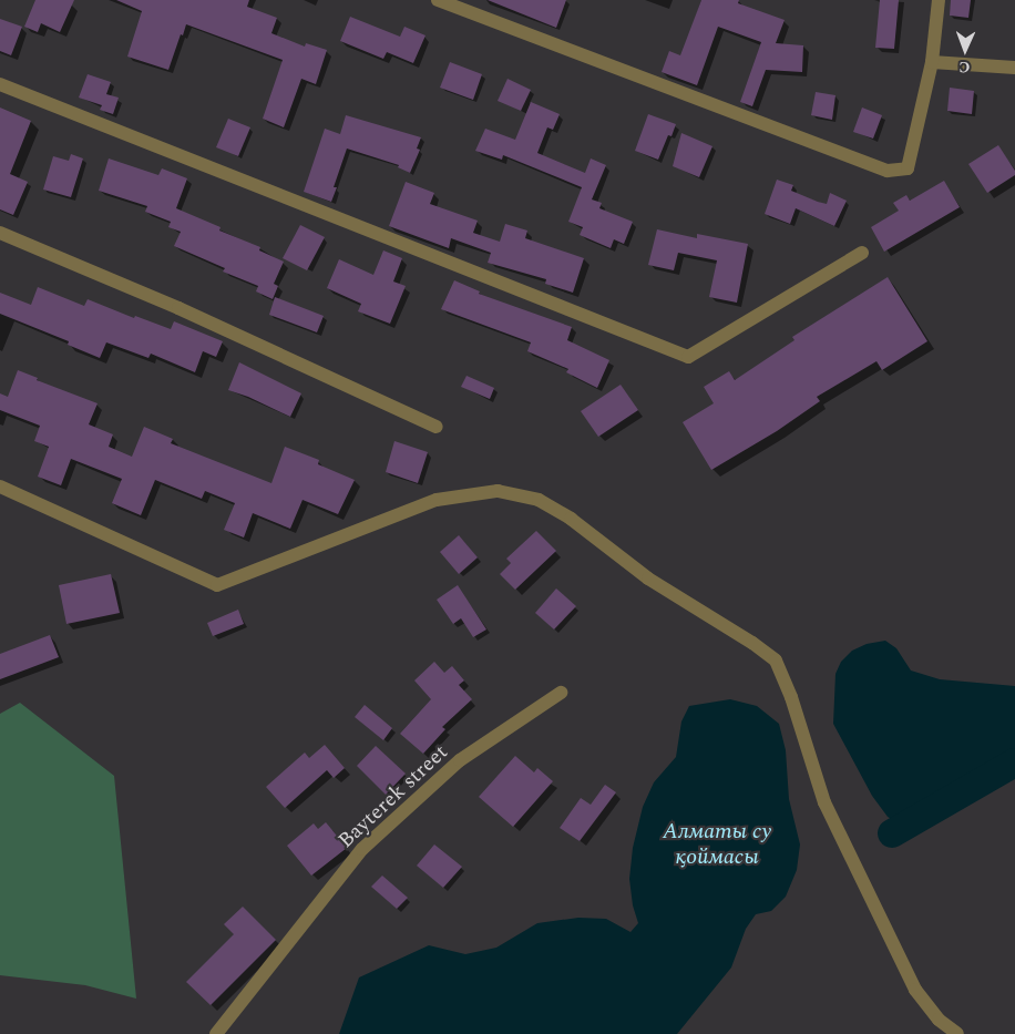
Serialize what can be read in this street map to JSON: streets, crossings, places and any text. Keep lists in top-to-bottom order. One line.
{"streets":{"street":["Bayterek street"]},"water":["Алматы су қоймасы"],"north":"bottom"}
